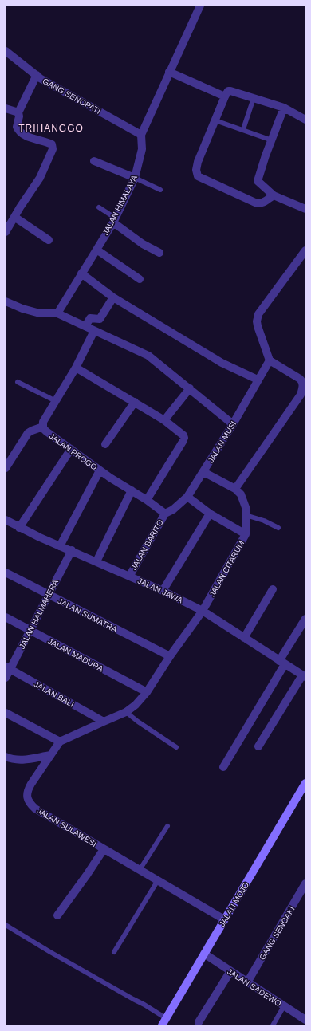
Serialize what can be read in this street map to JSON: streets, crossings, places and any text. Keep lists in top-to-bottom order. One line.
{"streets":{"street":["GANG SENOPATI","JALAN HIMALAYA","JALAN MUSI","JALAN PROGO","JALAN BARITO","JALAN CITARUM","JALAN JAWA","JALAN HALMAHERA","JALAN SUMATRA","JALAN MADURA","JALAN BALI","JALAN SULAWESI","JALAN MOJO","GANG SENCAKI","JALAN SADEWO"]},"crossings":[["GANG SENOPATI","JALAN HIMALAYA"],["JALAN MUSI","JALAN PROGO"],["JALAN MUSI","JALAN BARITO"],["JALAN MUSI","JALAN CITARUM"],["JALAN PROGO","JALAN BARITO"],["JALAN BARITO","JALAN JAWA"],["JALAN CITARUM","JALAN JAWA"],["JALAN JAWA","JALAN HALMAHERA"],["JALAN HALMAHERA","JALAN SUMATRA"],["JALAN HALMAHERA","JALAN MADURA"],["JALAN HALMAHERA","JALAN BALI"],["JALAN SULAWESI","JALAN MOJO"],["JALAN MOJO","JALAN SADEWO"],["GANG SENCAKI","JALAN SADEWO"]],"districts":["TRIHANGGO"]}
